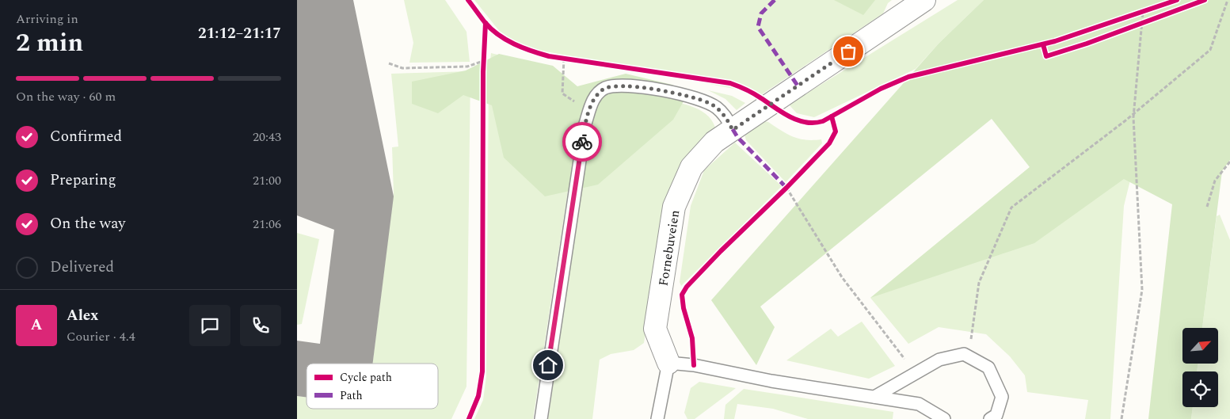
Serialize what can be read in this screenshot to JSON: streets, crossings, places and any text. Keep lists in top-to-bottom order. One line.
{"streets":{"street":["Fornebuveien"]},"legend":["Cycle path","Path"],"north":"top right","page":{"heading":["2 min","Arriving in","21:12–21:17"],"panel":["Alex","Courier · 4.4"],"bar":"On the way · 60 m","list":[["Confirmed","20:43"],["Preparing","21:00"],["On the way","21:06"],"Delivered"],"round":"A"}}
